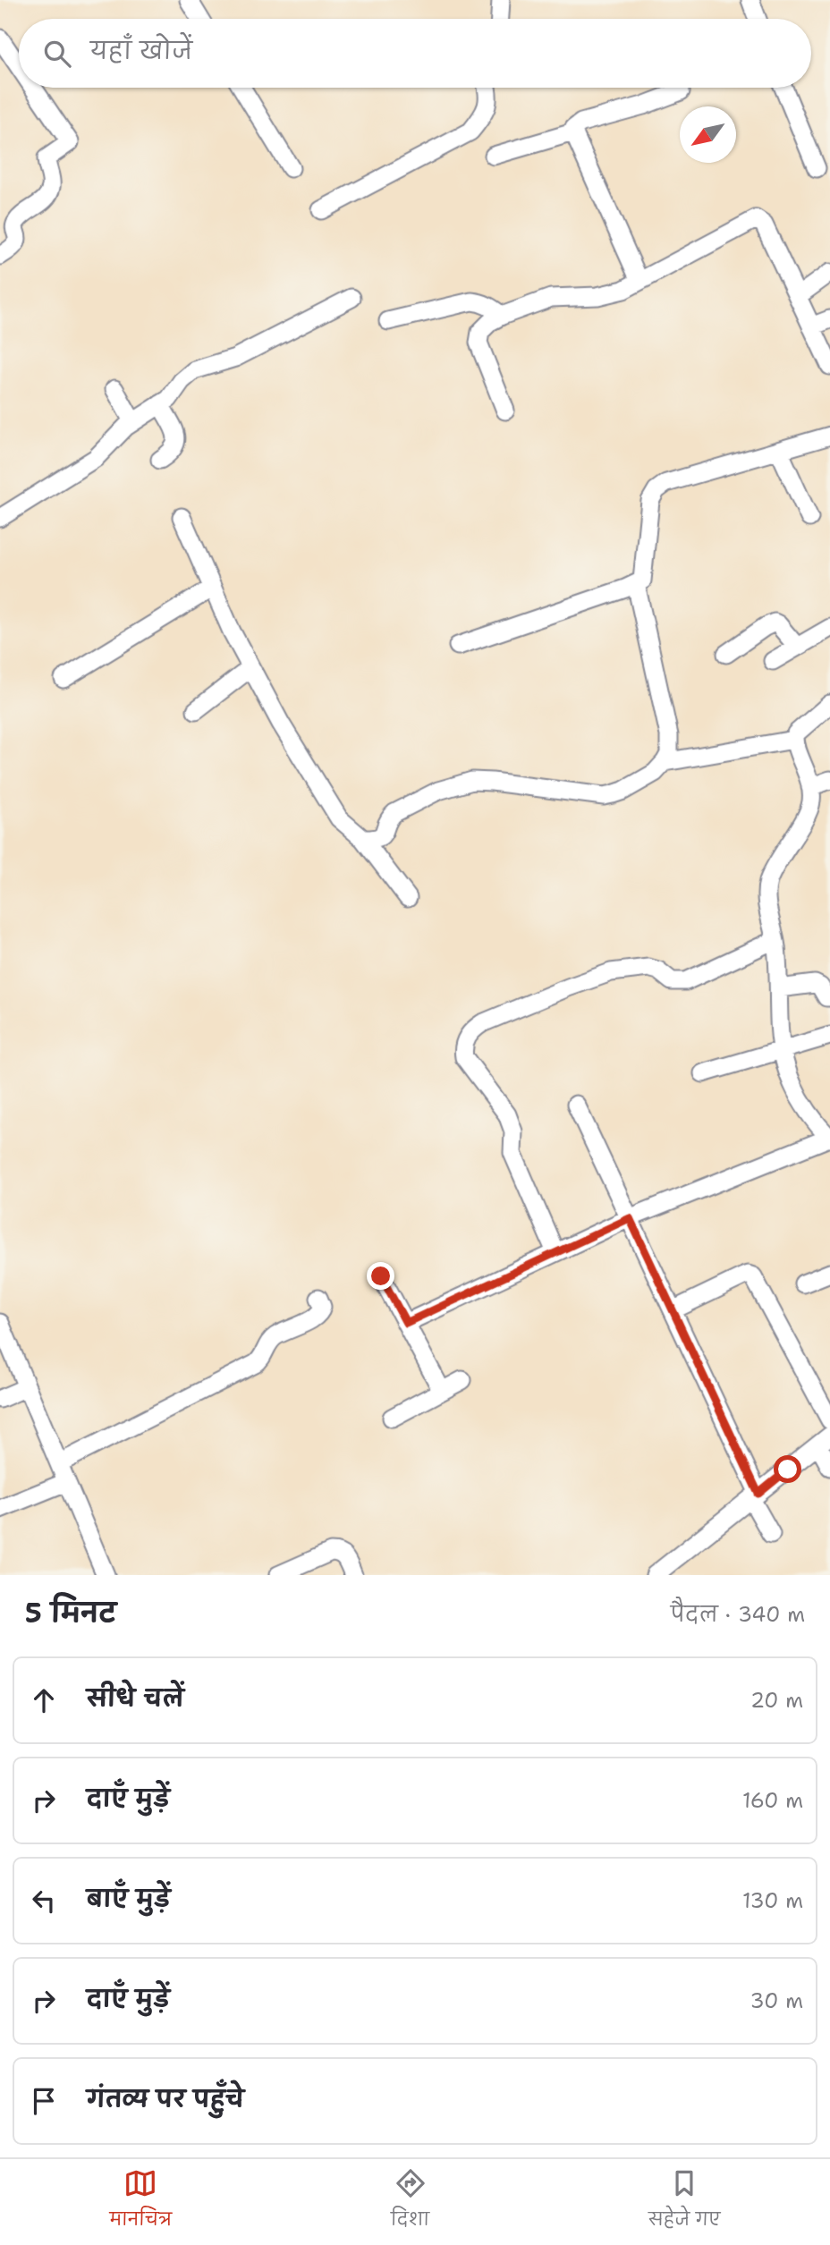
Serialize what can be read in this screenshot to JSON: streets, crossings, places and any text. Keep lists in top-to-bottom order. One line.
{"north":"bottom left","page":{"search":"यहाँ खोजें","heading":["5 मिनट","पैदल · 340 m"],"list":[["सीधे चलें","20 m"],["दाएँ मुड़ें","160 m"],["बाएँ मुड़ें","130 m"],["दाएँ मुड़ें","30 m"],"गंतव्य पर पहुँचे"],"nav":["मानचित्र","दिशा","सहेजे गए"]}}
